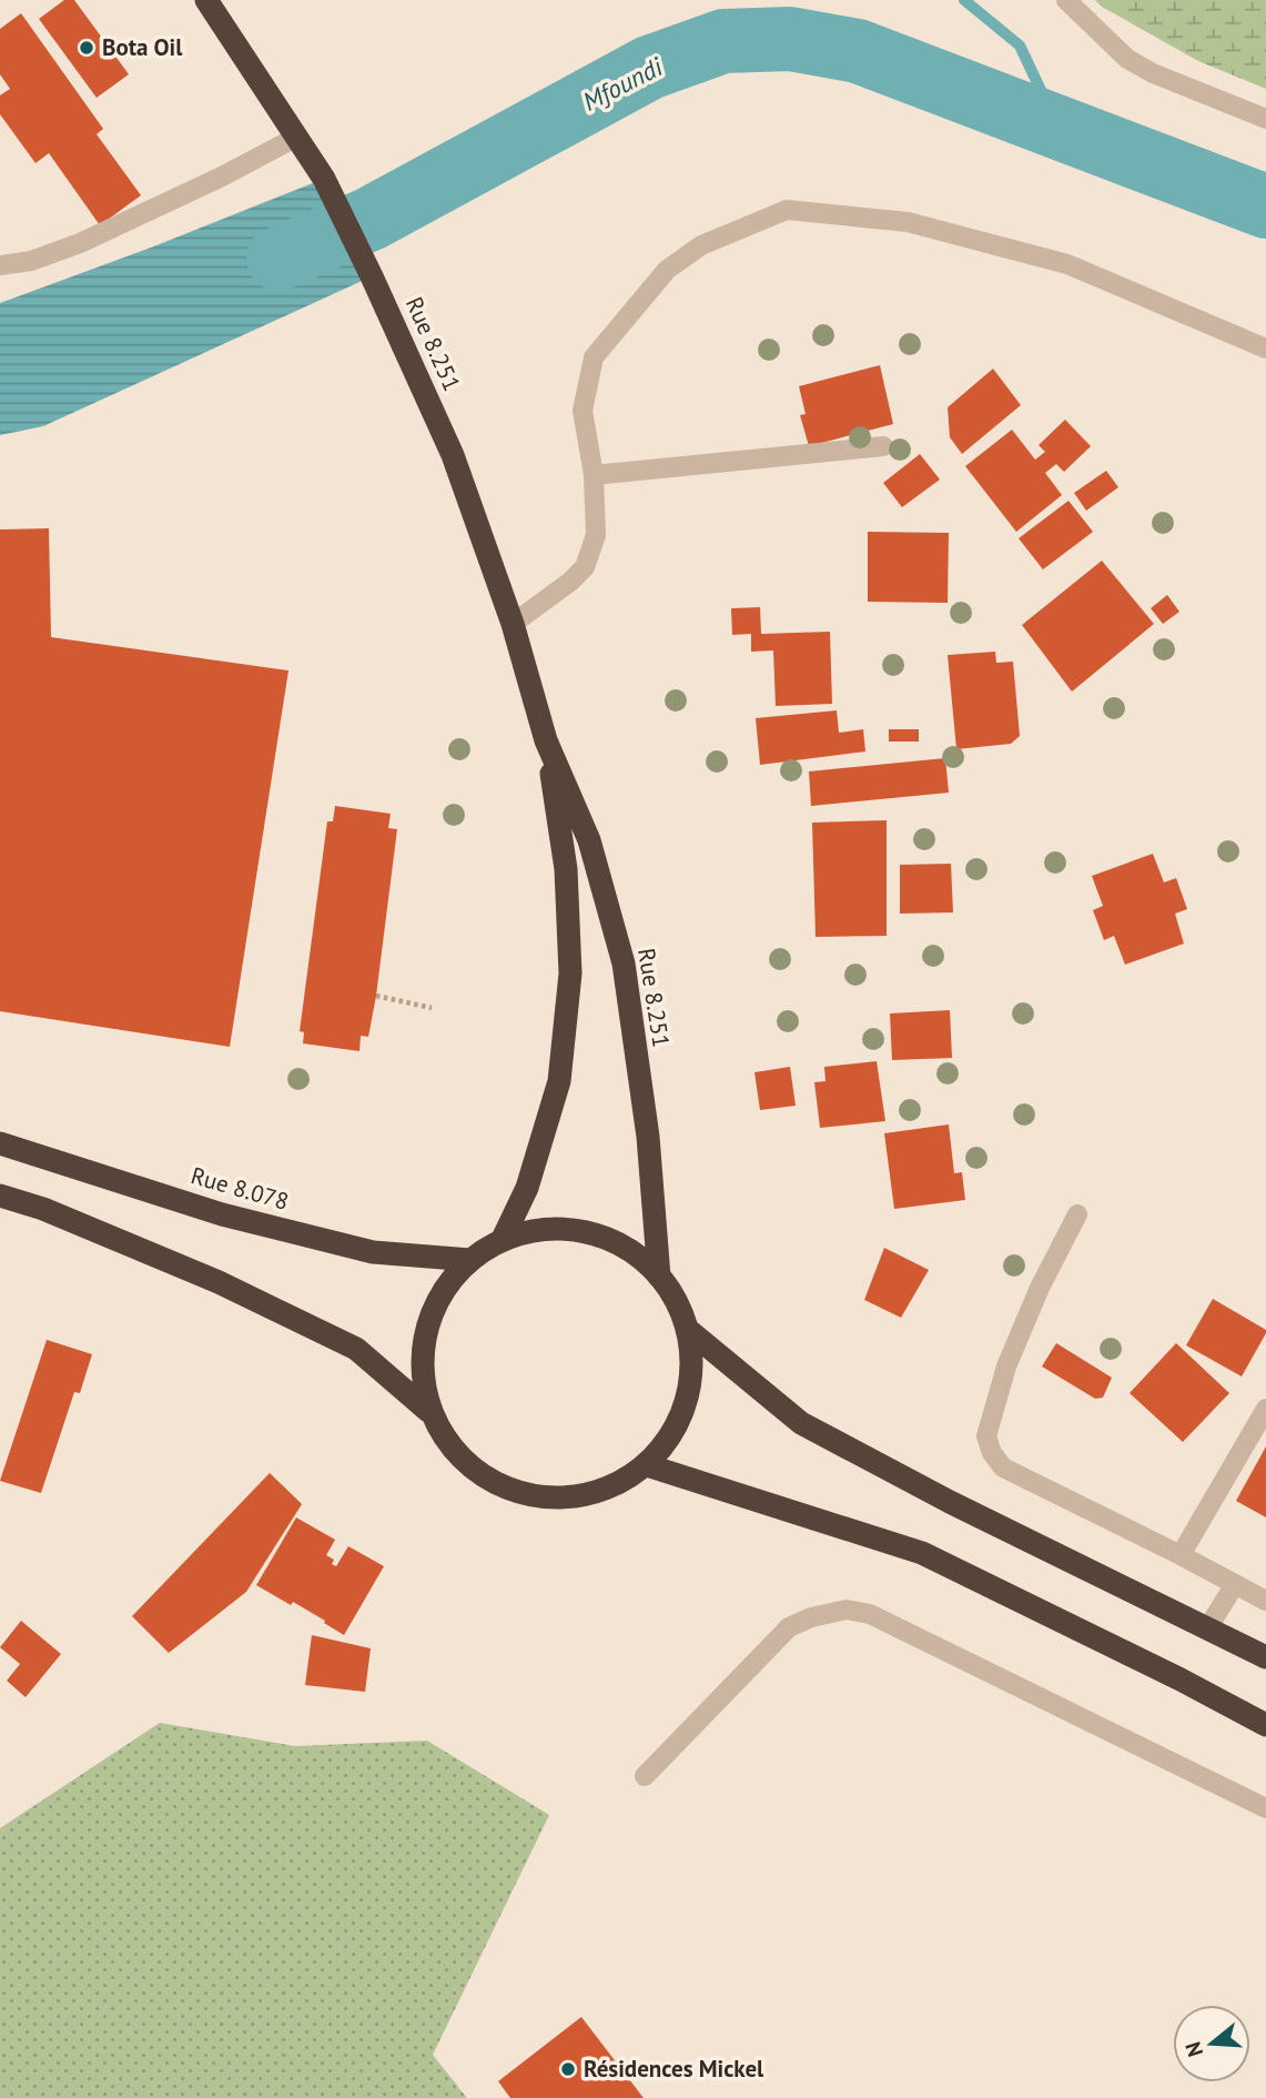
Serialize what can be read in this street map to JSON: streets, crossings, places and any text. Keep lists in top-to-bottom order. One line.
{"streets":{"highway":["Rue 8.251","Rue 8.078"]},"crossings":[["Rue 8.251","Rue 8.078"]],"water":["Mfoundi"],"places":["Bota Oil","Résidences Mickel"],"north":"left"}
